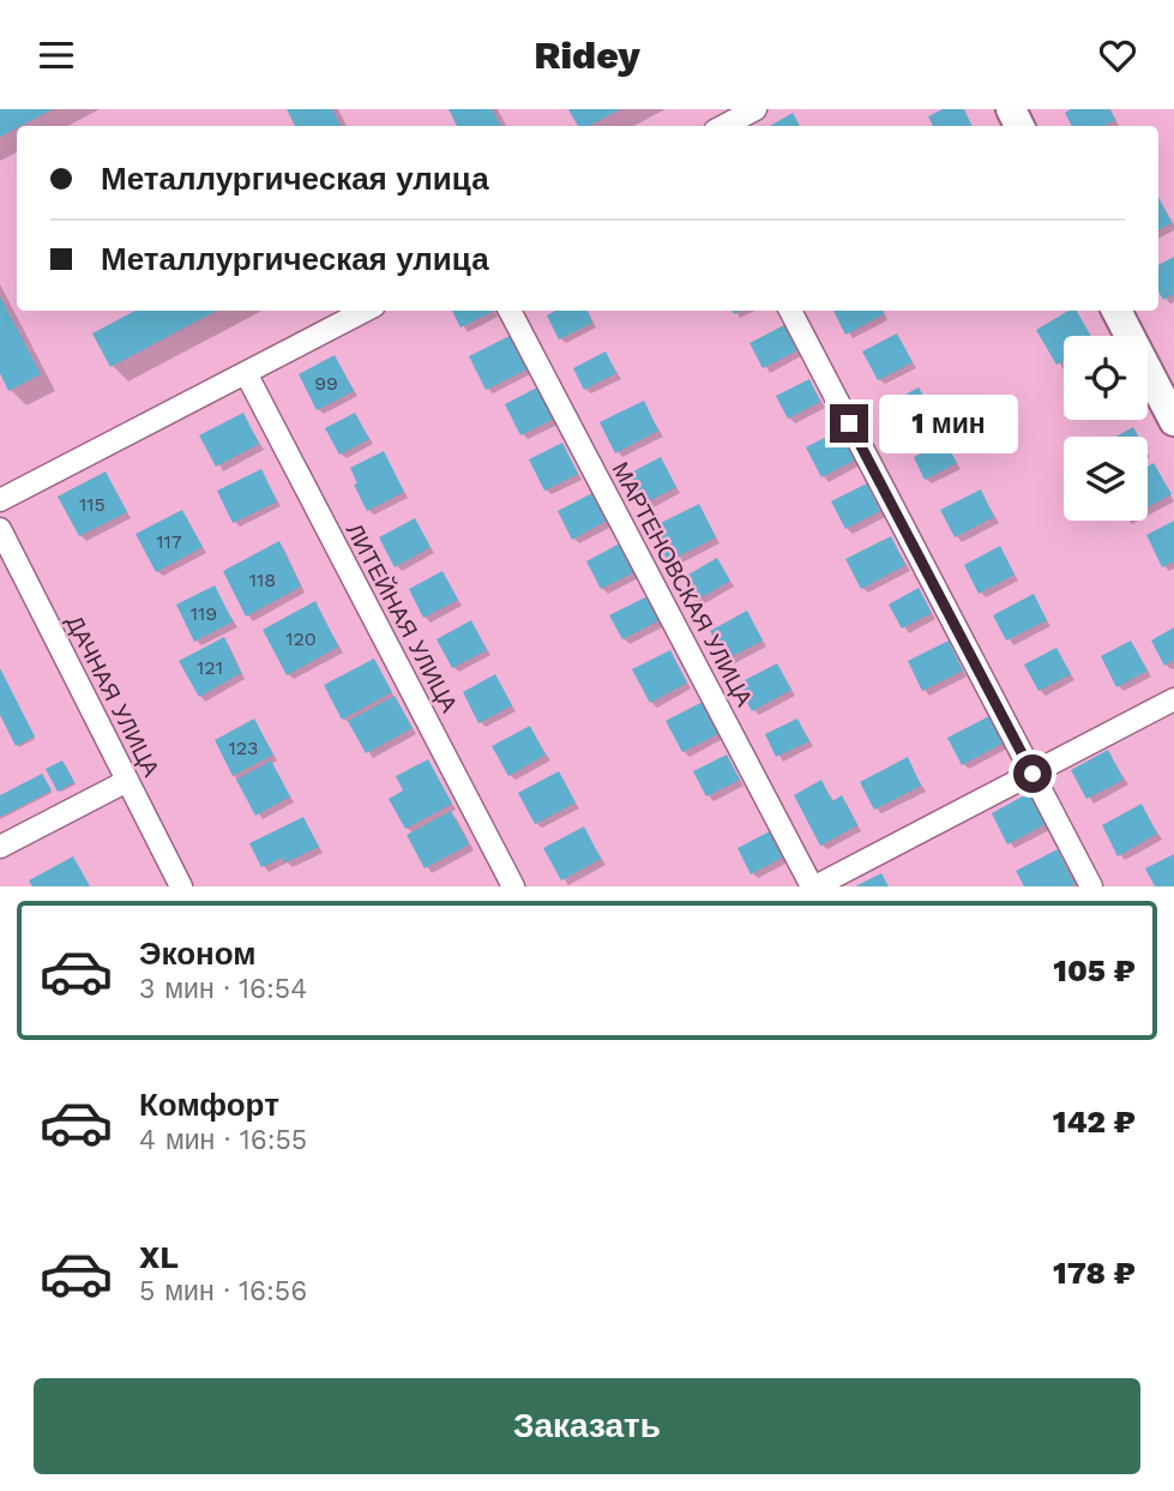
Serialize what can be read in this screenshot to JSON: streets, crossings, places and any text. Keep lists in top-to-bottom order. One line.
{"streets":{"street":["МАРТЕНОВСКАЯ УЛИЦА","ЛИТЕЙНАЯ УЛИЦА","ДАЧНАЯ УЛИЦА"]},"house_numbers":["99","115","117","118","119","120","121","123"],"page":{"header":"Ridey","banner":["Металлургическая улица","Металлургическая улица"],"bubble":"1 мин","list":[{"name":"Эконом","note":"3 мин · 16:54","value":"105 ₽"},{"name":"Комфорт","note":"4 мин · 16:55","value":"142 ₽"},{"name":"XL","note":"5 мин · 16:56","value":"178 ₽"}],"buttons":"Заказать"}}
